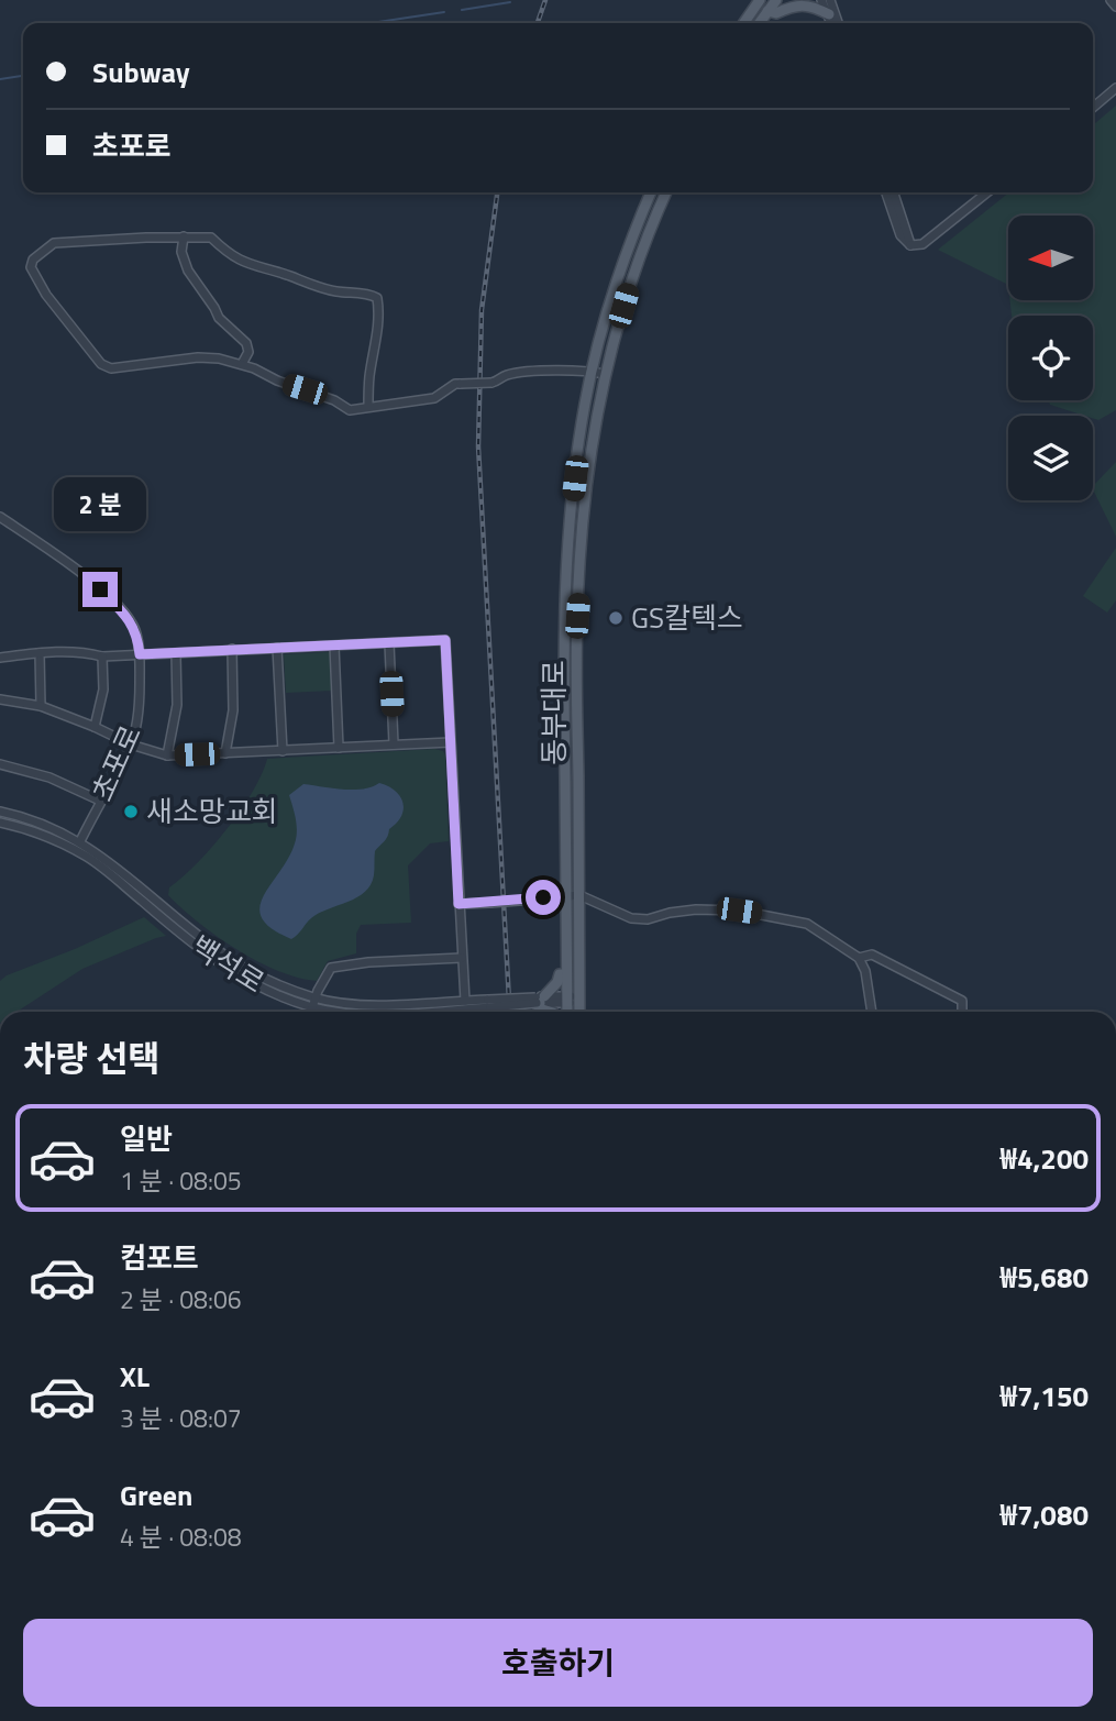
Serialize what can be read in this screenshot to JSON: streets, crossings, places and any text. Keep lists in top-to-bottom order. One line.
{"streets":{"main road":["동부대로"],"street":["초포로","백석로"]},"crossings":[["동부대로","백석로"],["초포로","백석로"]],"places":["GS칼텍스","새소망교회"],"north":"left","page":{"banner":["Subway","초포로"],"bubble":"2 분","heading":"차량 선택","list":[{"name":"일반","note":"1 분 · 08:05","value":"₩4,200"},{"name":"컴포트","note":"2 분 · 08:06","value":"₩5,680"},{"name":"XL","note":"3 분 · 08:07","value":"₩7,150"},{"name":"Green","note":"4 분 · 08:08","value":"₩7,080"}],"buttons":"호출하기"}}
